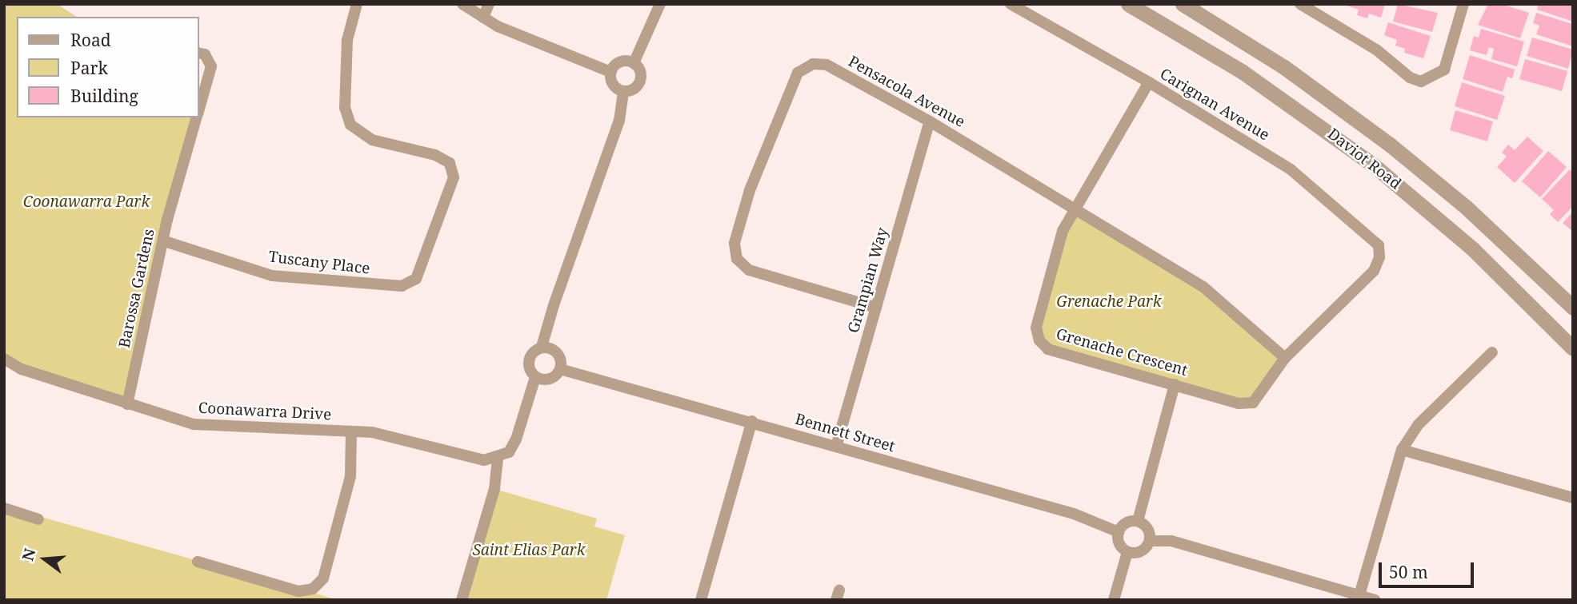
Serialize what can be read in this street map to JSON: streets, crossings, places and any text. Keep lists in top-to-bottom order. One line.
{"streets":{"street":["Pensacola Avenue","Carignan Avenue","Daviot Road","Tuscany Place","Grampian Way","Barossa Gardens","Grenache Crescent","Coonawarra Drive","Bennett Street"]},"crossings":[["Pensacola Avenue","Grampian Way"],["Pensacola Avenue","Grenache Crescent"],["Carignan Avenue","Grenache Crescent"],["Tuscany Place","Barossa Gardens"],["Grampian Way","Bennett Street"],["Barossa Gardens","Coonawarra Drive"]],"parks":["Coonawarra Park","Grenache Park","Saint Elias Park"],"legend":["Road","Park","Building"],"scale_bar":"50 m","north":"left"}
